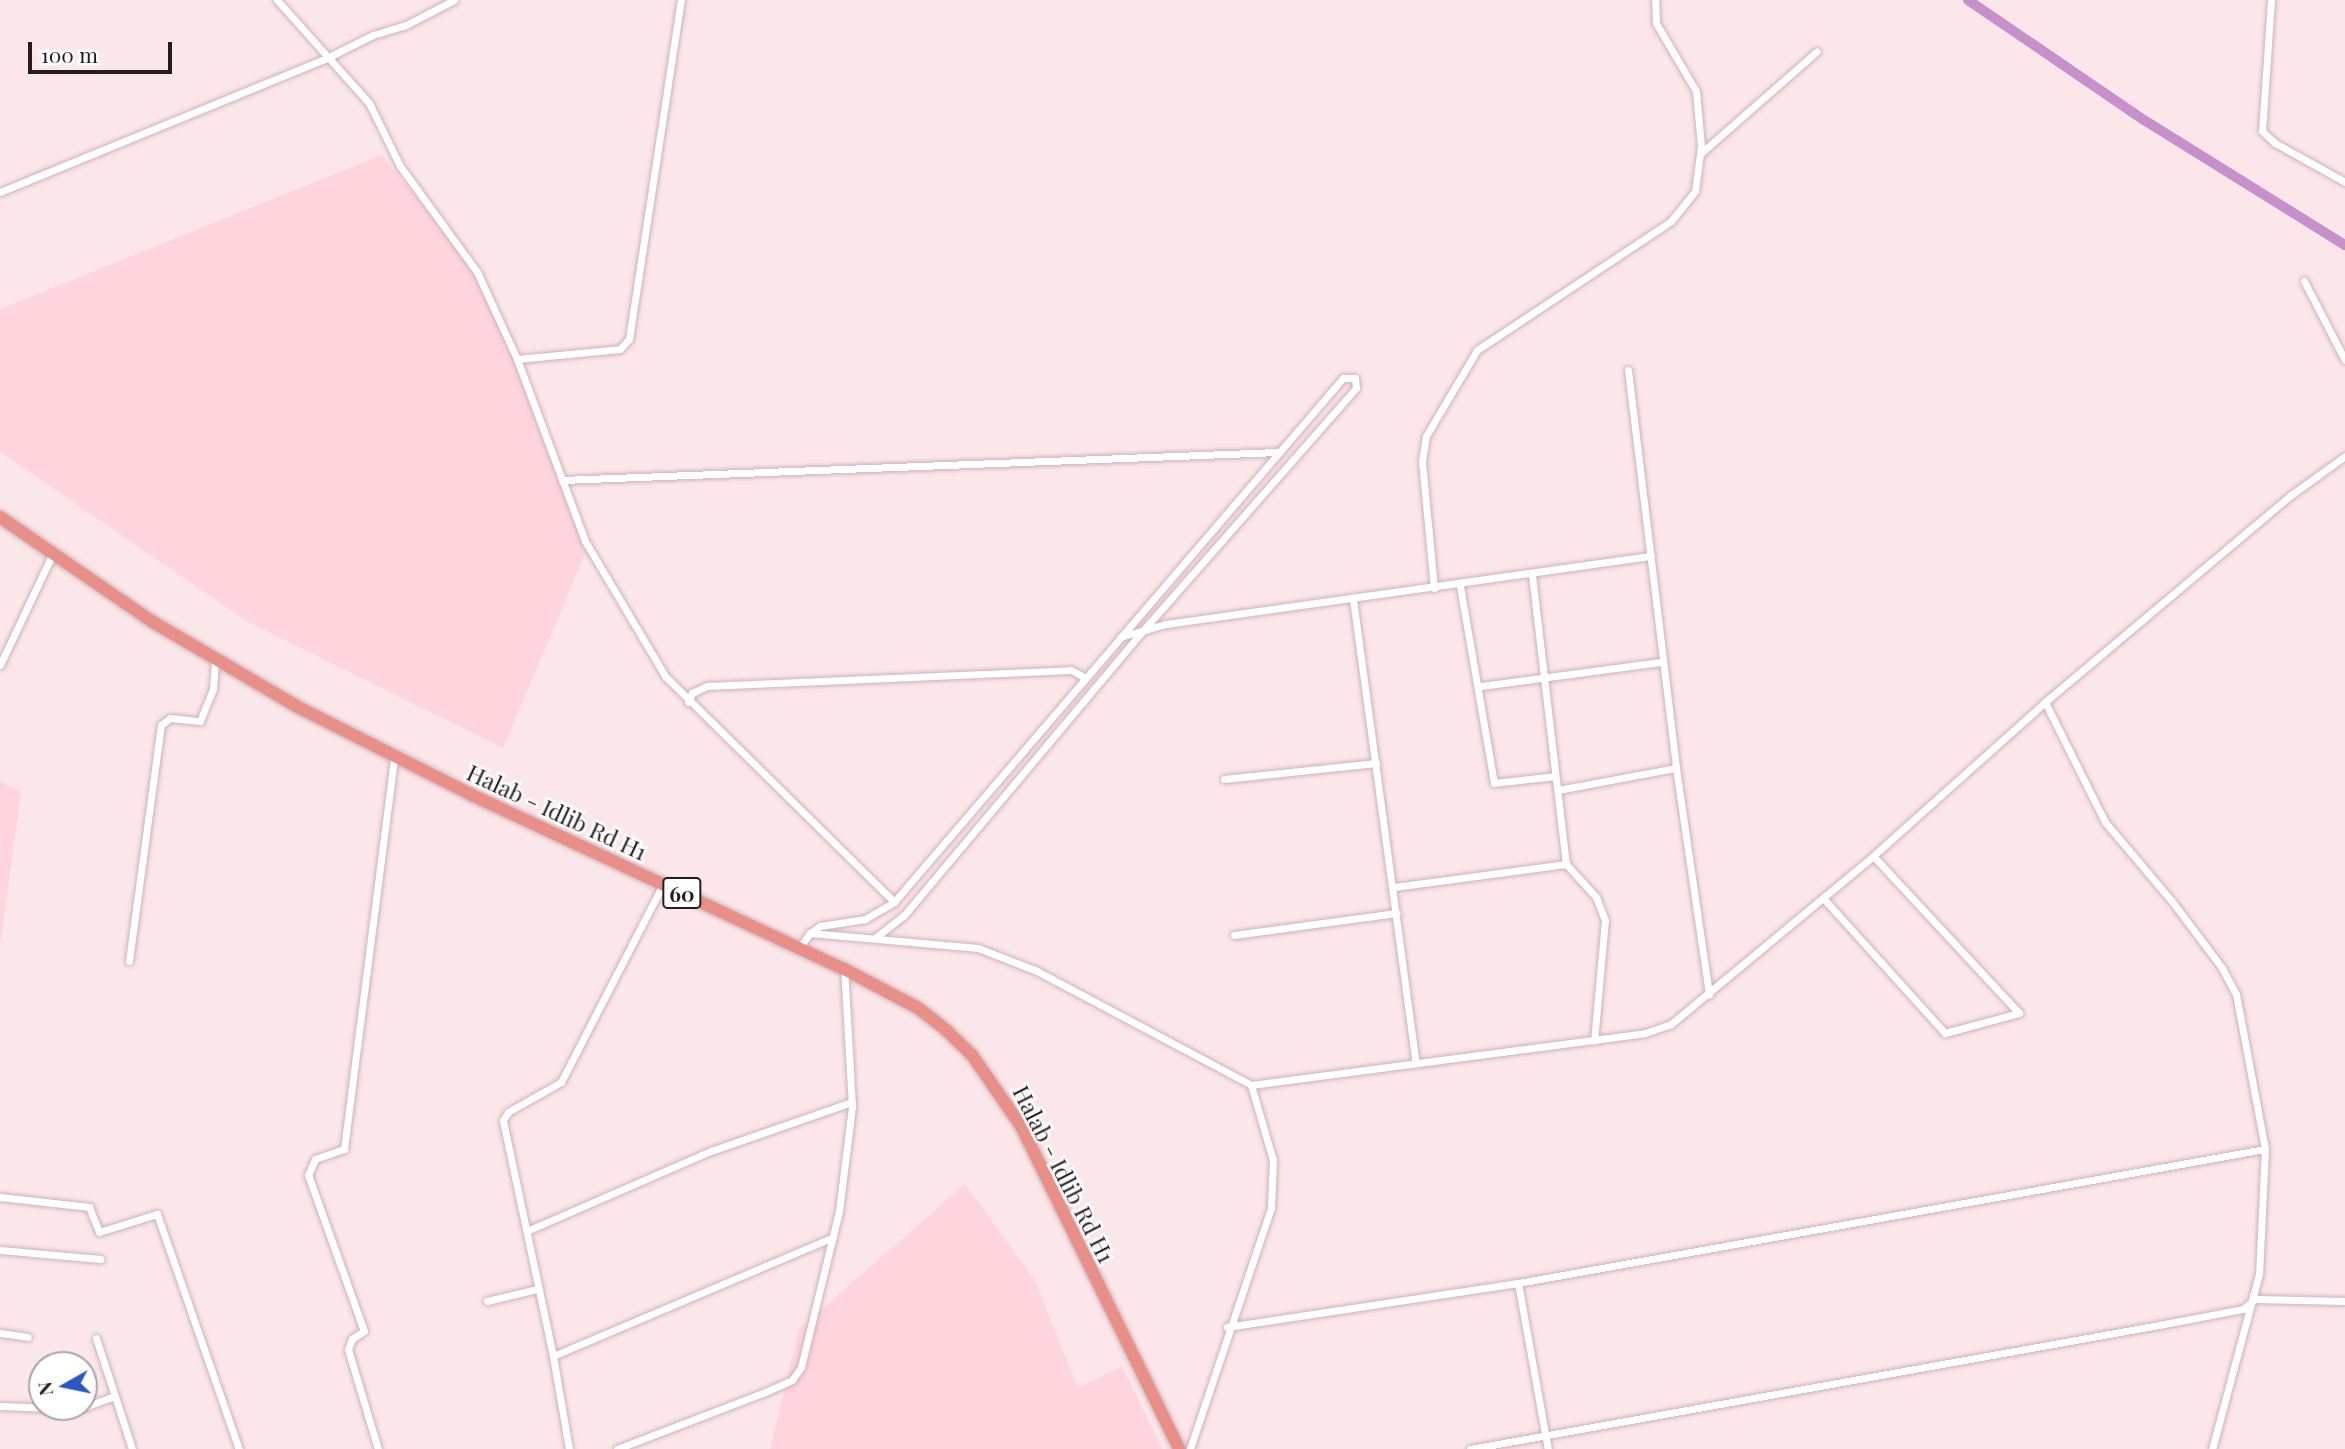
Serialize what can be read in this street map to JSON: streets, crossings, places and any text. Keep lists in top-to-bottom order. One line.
{"streets":{"highway":["Halab - Idlib Rd H1","60"]},"scale_bar":"100 m","north":"left"}
